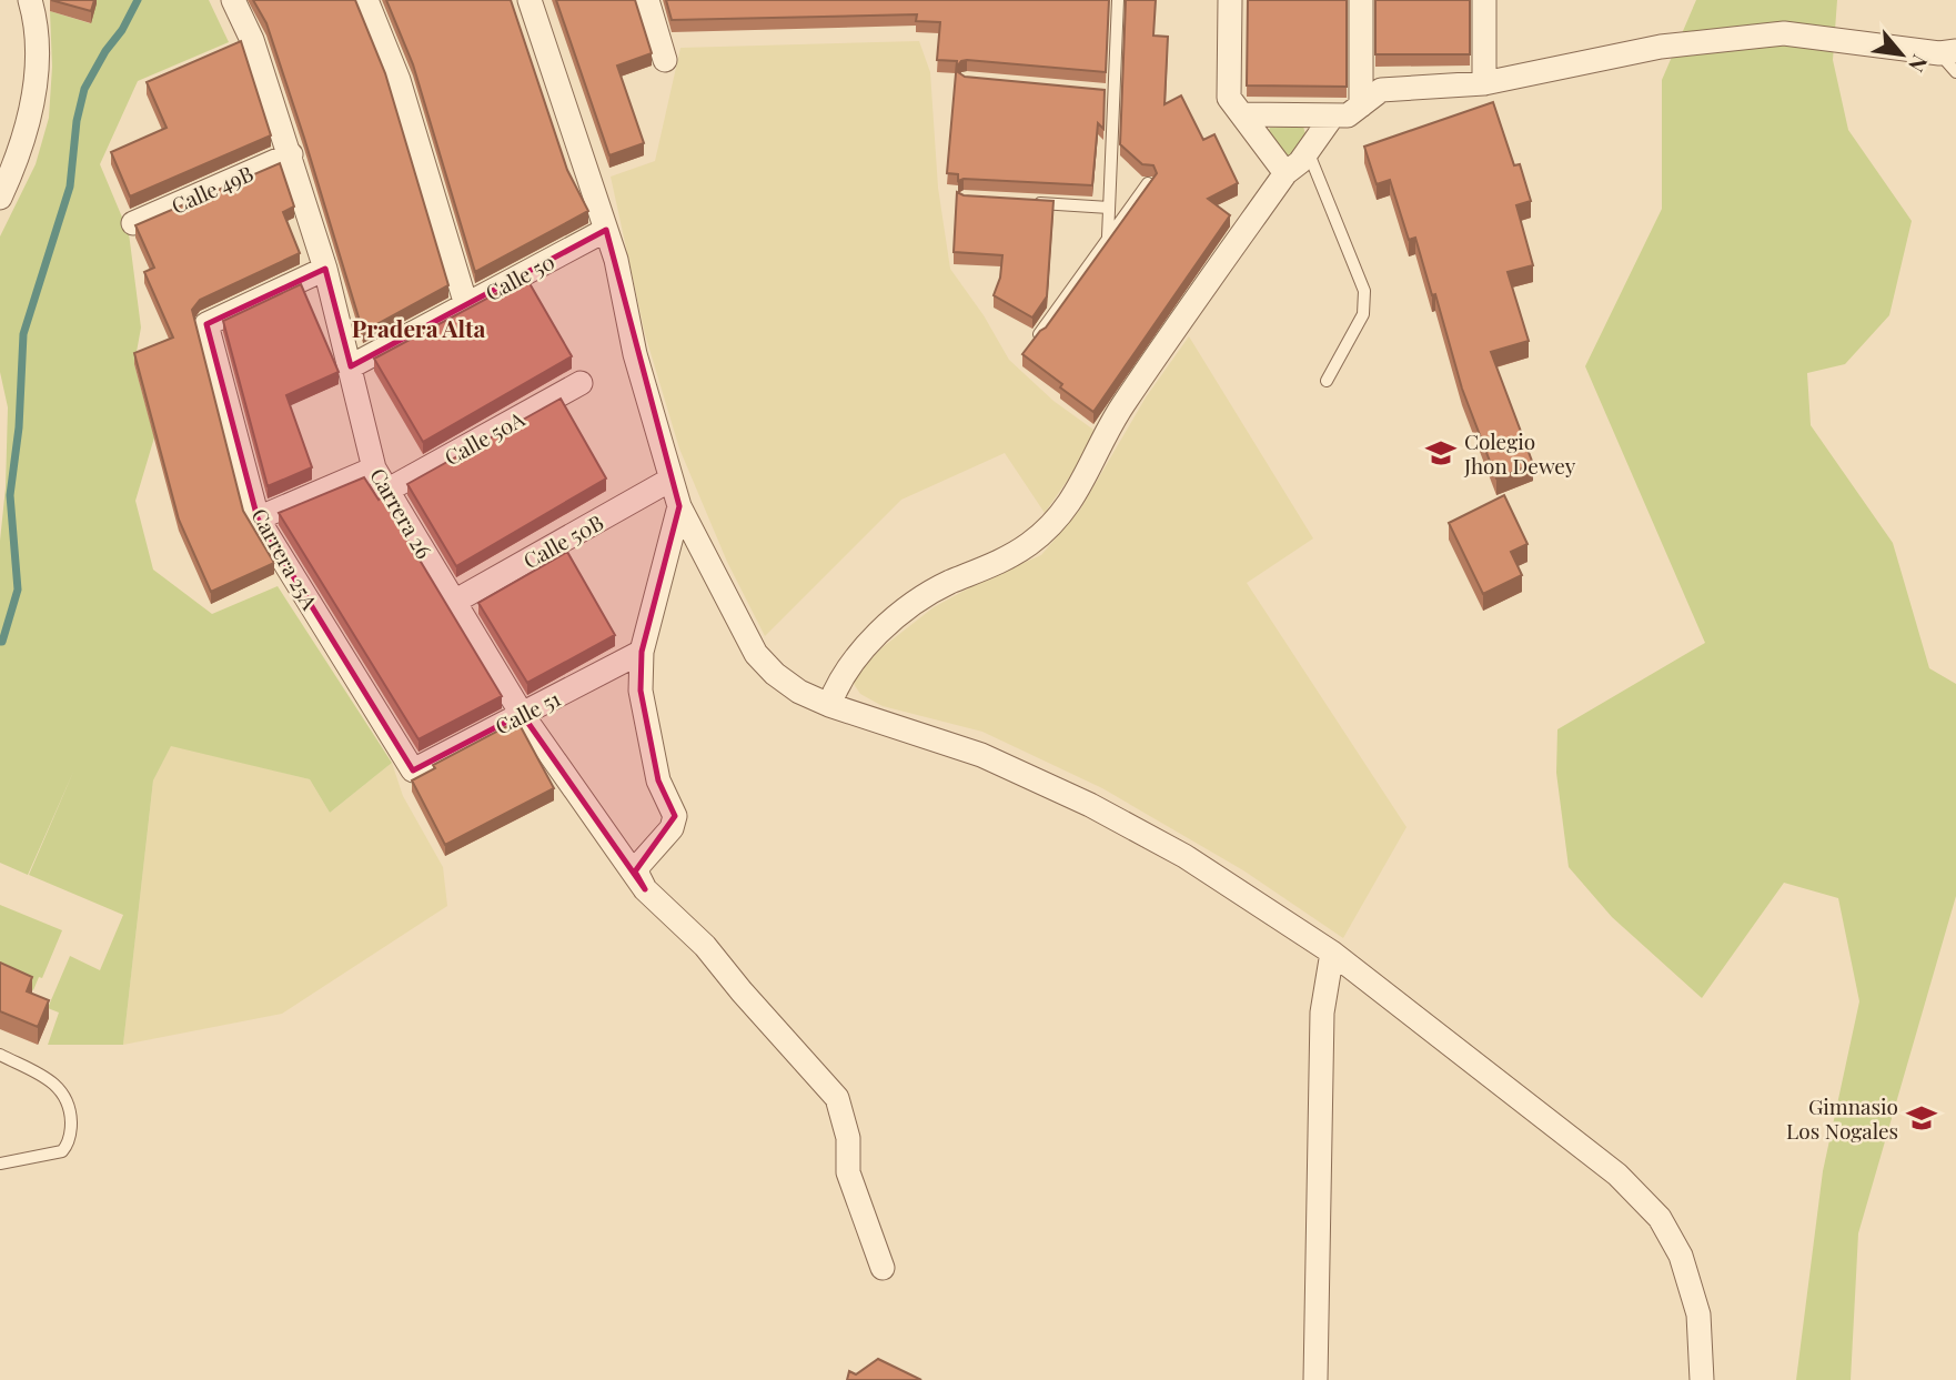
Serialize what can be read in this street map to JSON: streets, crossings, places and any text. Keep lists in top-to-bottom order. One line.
{"streets":{"street":["Calle 49B","Calle 50","Calle 50A","Carrera 26","Calle 50B","Carrera 25A","Calle 51"]},"crossings":[["Calle 49B","Carrera 26"],["Calle 50","Carrera 26"],["Calle 50A","Carrera 26"],["Carrera 26","Calle 50B"],["Carrera 26","Carrera 25A"],["Carrera 26","Calle 51"],["Carrera 25A","Calle 51"]],"districts":["Pradera Alta"],"places":{"school or university":["Colegio Jhon Dewey","Gimnasio Los Nogales"]},"north":"bottom right"}
